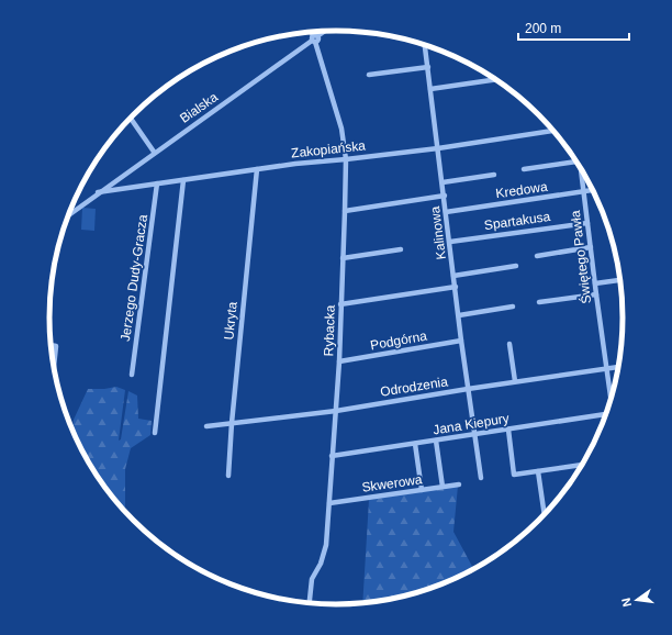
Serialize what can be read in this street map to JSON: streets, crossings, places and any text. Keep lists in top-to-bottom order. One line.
{"streets":{"street":["Bialska","Zakopiańska","Kredowa","Spartakusa","Kalinowa","Świętego Pawła","Jerzego Dudy-Gracza","Ukryta","Rybacka","Podgórna","Odrodzenia","Jana Kiepury","Skwerowa"]},"crossings":[["Bialska","Zakopiańska"],["Bialska","Rybacka"],["Zakopiańska","Kalinowa"],["Zakopiańska","Jerzego Dudy-Gracza"],["Zakopiańska","Ukryta"],["Zakopiańska","Rybacka"],["Kredowa","Kalinowa"],["Kredowa","Świętego Pawła"],["Spartakusa","Kalinowa"],["Spartakusa","Świętego Pawła"],["Kalinowa","Podgórna"],["Kalinowa","Odrodzenia"],["Kalinowa","Jana Kiepury"],["Świętego Pawła","Odrodzenia"],["Ukryta","Odrodzenia"],["Rybacka","Podgórna"],["Rybacka","Odrodzenia"],["Rybacka","Jana Kiepury"],["Rybacka","Skwerowa"]],"scale_bar":"200 m","north":"left"}
